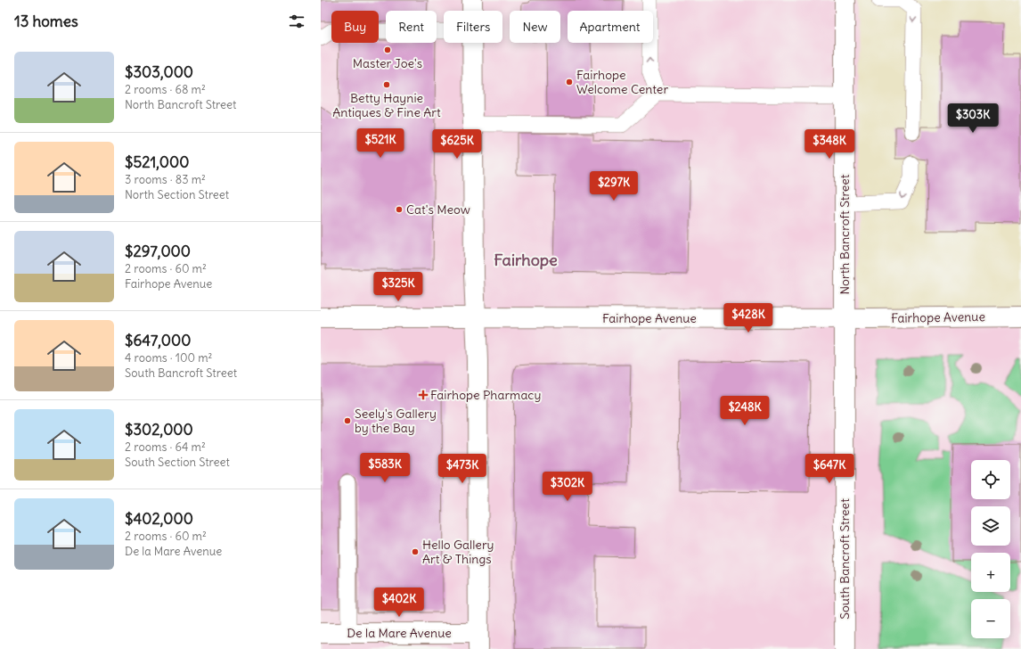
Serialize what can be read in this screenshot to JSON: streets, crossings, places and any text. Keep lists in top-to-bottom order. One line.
{"streets":{"street":["North Bancroft Street","Fairhope Avenue","South Bancroft Street","De la Mare Avenue"]},"crossings":[["North Bancroft Street","Fairhope Avenue"],["North Bancroft Street","South Bancroft Street"],["Fairhope Avenue","South Bancroft Street"]],"districts":["Fairhope"],"places":{"other":["Master Joe's","Fairhope Welcome Center","Betty Haynie Antiques & Fine Art","Cat's Meow","Seely's Gallery by the Bay","Hello Gallery Art & Things"],"health":["Fairhope Pharmacy"]},"page":{"heading":"13 homes","chip":["Buy","Rent","Filters","New","Apartment"],"list":[{"name":"$303,000","note":"2 rooms · 68 m² · North Bancroft Street"},{"name":"$521,000","note":"3 rooms · 83 m² · North Section Street"},{"name":"$297,000","note":"2 rooms · 60 m² · Fairhope Avenue"},{"name":"$647,000","note":"4 rooms · 100 m² · South Bancroft Street"},{"name":"$302,000","note":"2 rooms · 64 m² · South Section Street"},{"name":"$402,000","note":"2 rooms · 60 m² · De la Mare Avenue"}],"price":["$303K","$521K","$625K","$348K","$297K","$325K","$428K","$248K","$583K","$473K","$647K","$302K","$402K"],"map_buttons":["+","−"]}}
